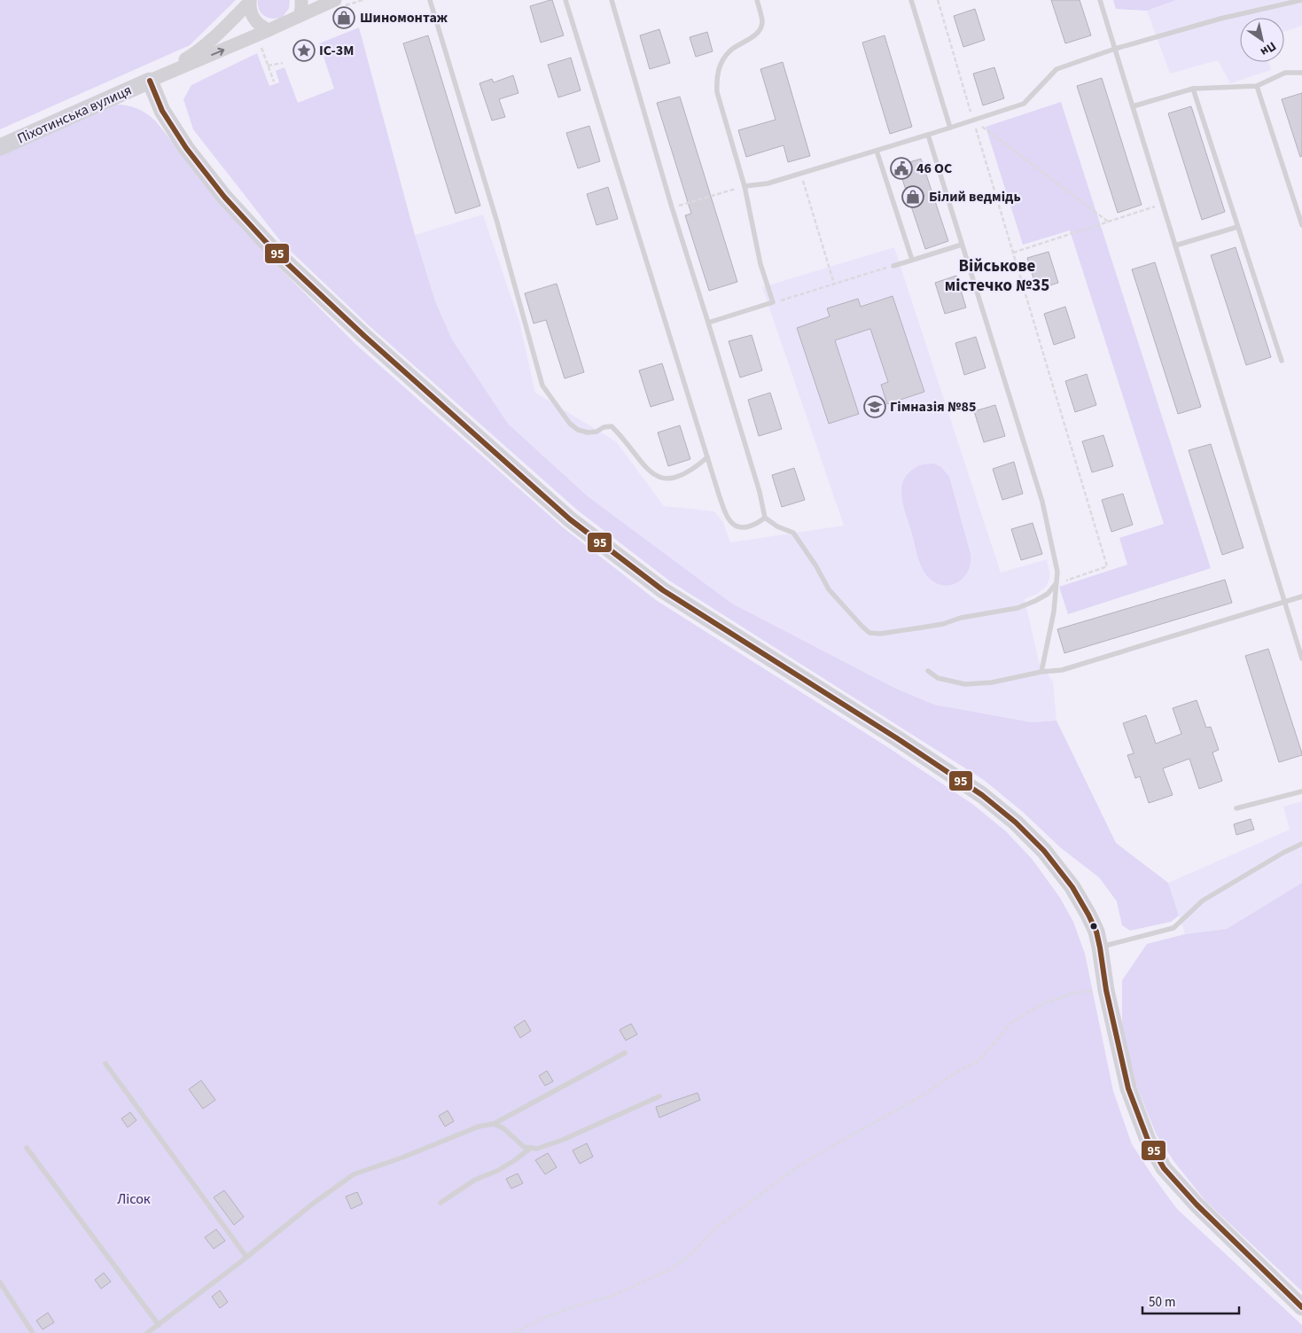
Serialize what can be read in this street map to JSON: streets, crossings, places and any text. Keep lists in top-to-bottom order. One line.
{"streets":{"main road":["Піхотинська вулиця"]},"districts":["Військове містечко №35"],"parks":["Лісок"],"places":{"shop":["Шиномонтаж","Білий ведмідь"],"place":["ІС-3М"],"public building":["46 ОС"],"school or university":["Гімназія №85"]},"lines":["transit line 95"],"scale_bar":"50 m","north":"bottom right"}
